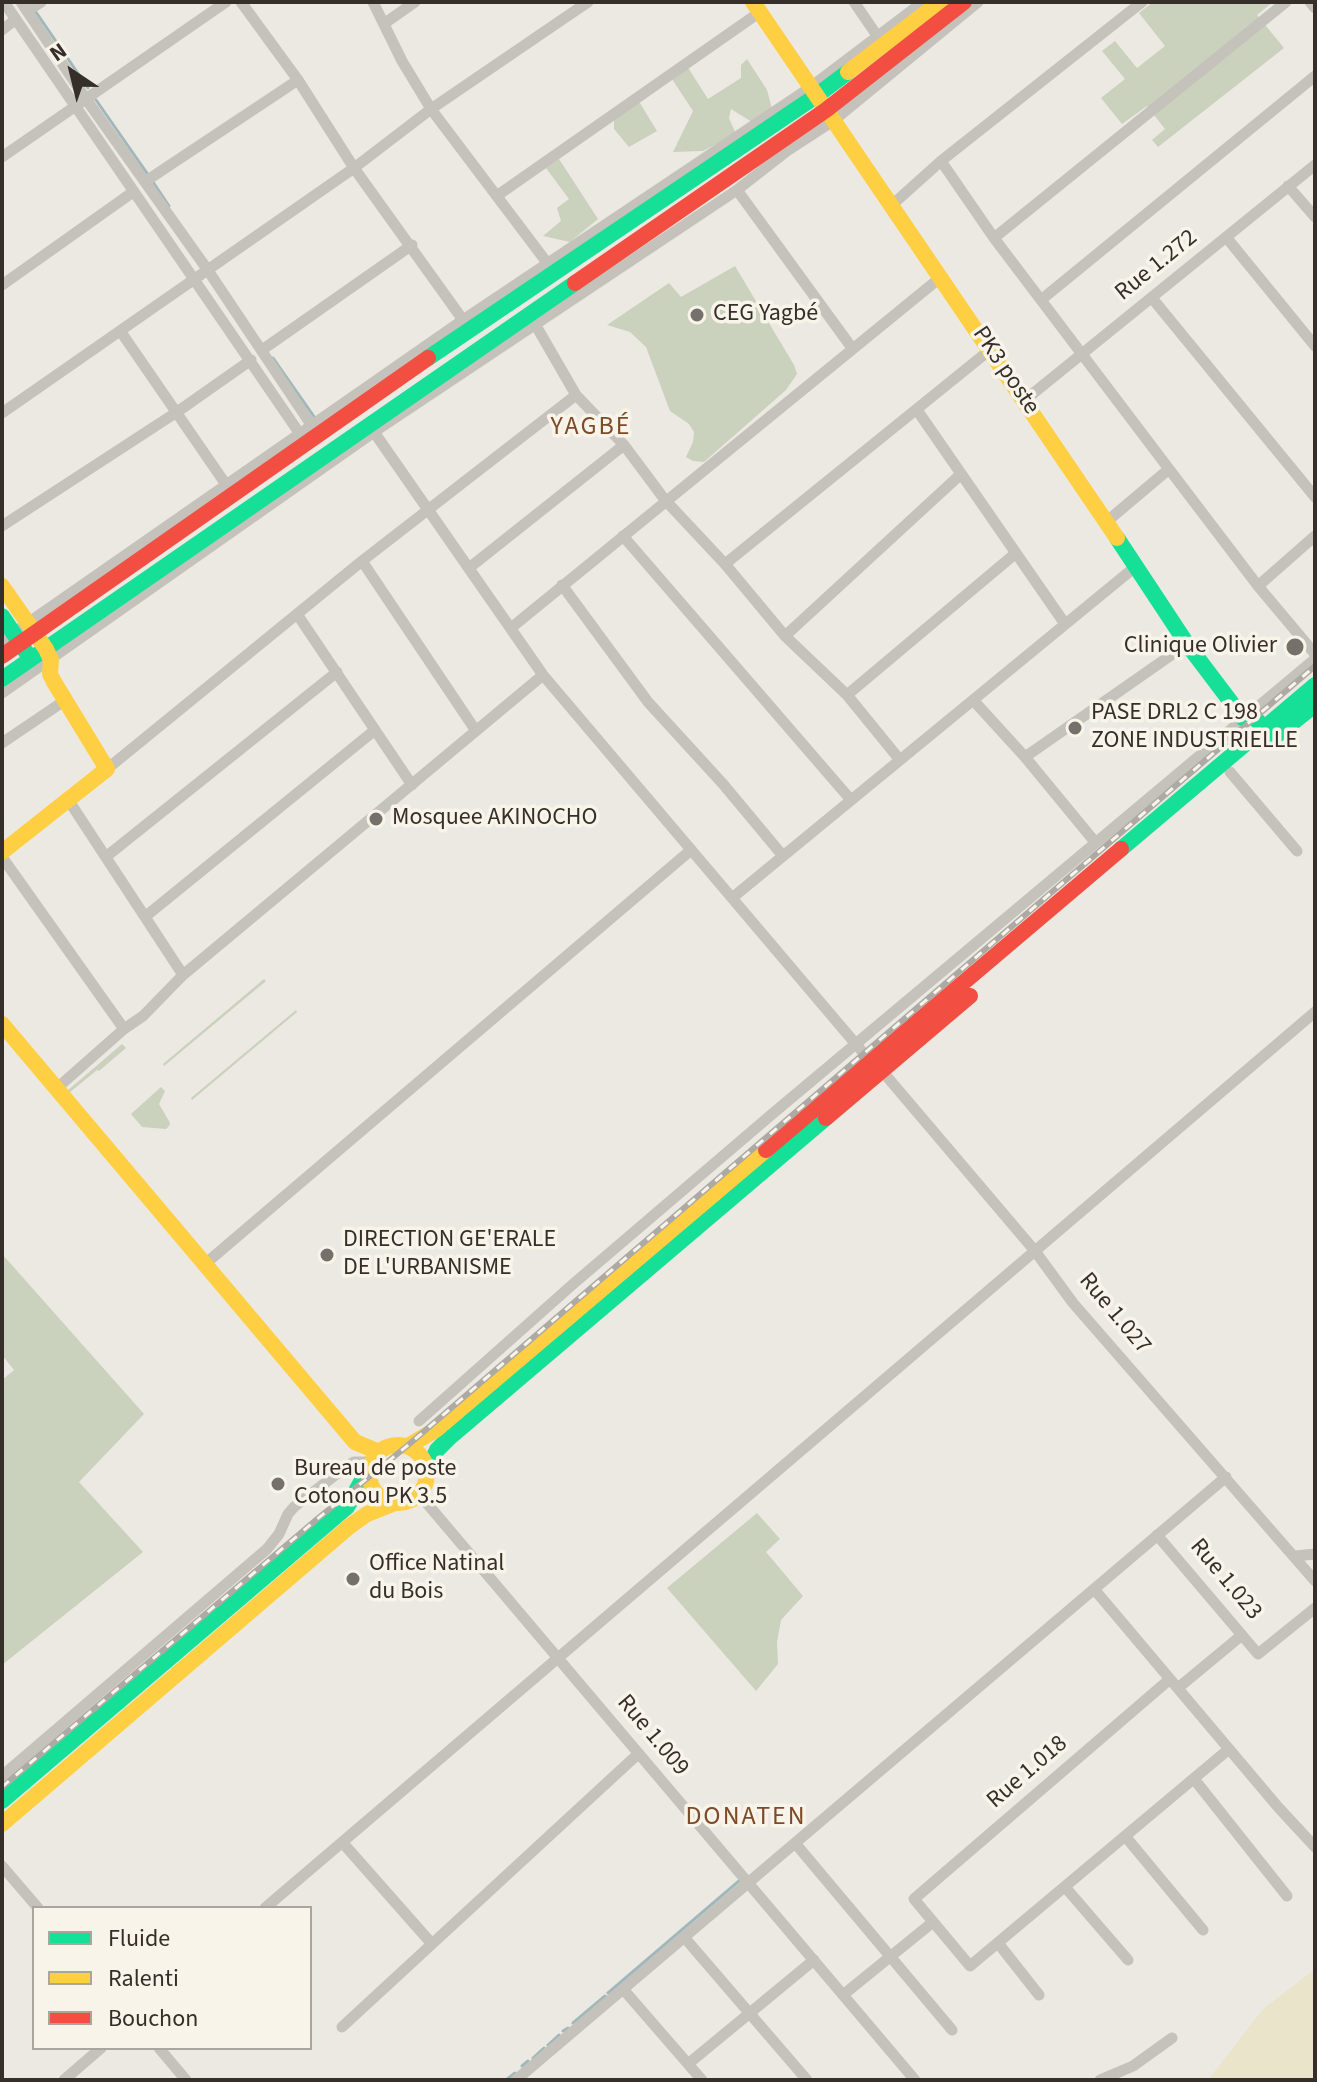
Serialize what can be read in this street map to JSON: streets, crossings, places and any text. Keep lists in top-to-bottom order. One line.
{"streets":{"main road":["PK3 poste"],"street":["Rue 1.272","Rue 1.027","Rue 1.023","Rue 1.009","Rue 1.018"]},"crossings":[["Rue 1.272","PK3 poste"],["Rue 1.023","Rue 1.018"]],"districts":["YAGBÉ","DONATEN"],"places":["CEG Yagbé","Clinique Olivier","PASE DRL2 C 198 ZONE INDUSTRIELLE","Mosquee AKINOCHO","DIRECTION GE'ERALE DE L'URBANISME","Bureau de poste Cotonou PK 3.5","Office Natinal du Bois"],"legend":["Fluide","Ralenti","Bouchon"],"north":"top left"}
